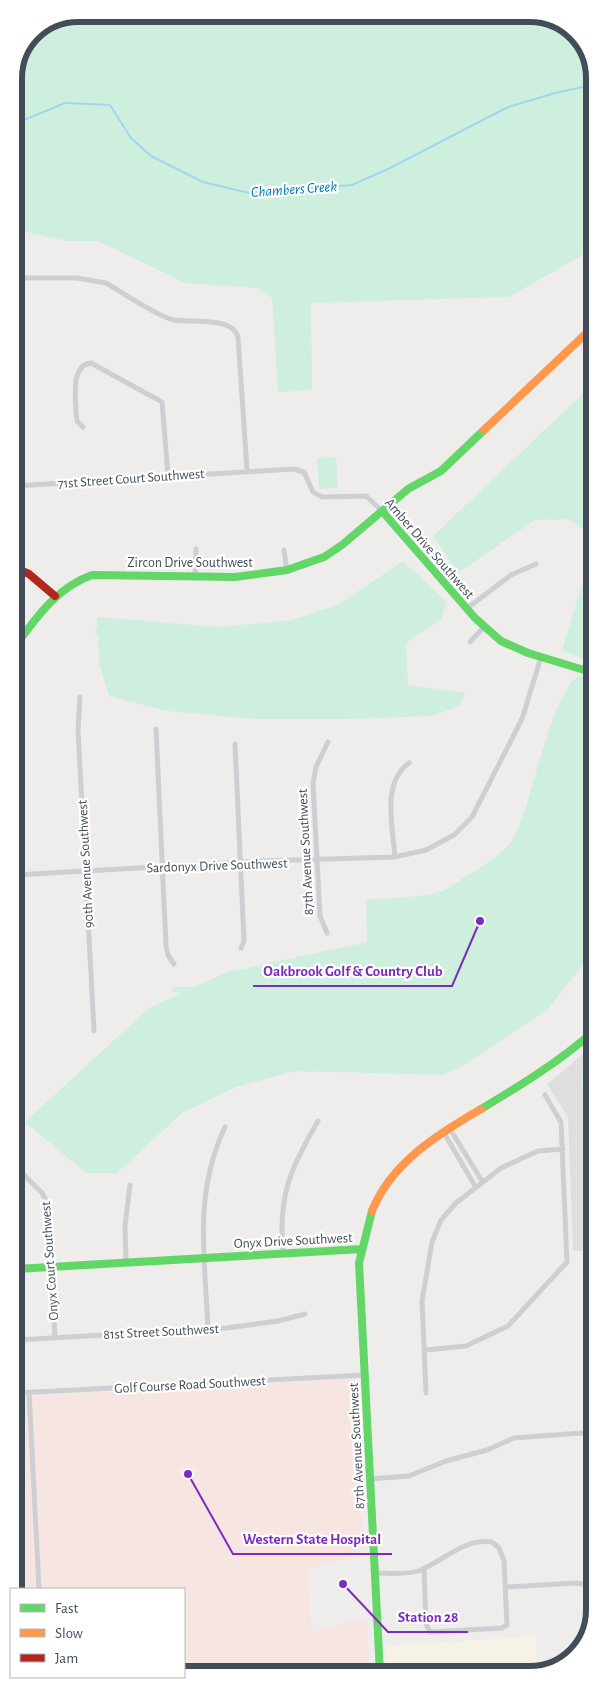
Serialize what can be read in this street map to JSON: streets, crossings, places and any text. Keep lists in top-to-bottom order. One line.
{"streets":{"street":["71st Street Court Southwest","Amber Drive Southwest","Zircon Drive Southwest","87th Avenue Southwest","90th Avenue Southwest","Sardonyx Drive Southwest","Onyx Drive Southwest","Onyx Court Southwest","81st Street Southwest","Golf Course Road Southwest"]},"crossings":[["71st Street Court Southwest","Amber Drive Southwest"],["Amber Drive Southwest","Zircon Drive Southwest"],["Amber Drive Southwest","Sardonyx Drive Southwest"],["87th Avenue Southwest","Sardonyx Drive Southwest"],["87th Avenue Southwest","Onyx Drive Southwest"],["87th Avenue Southwest","Golf Course Road Southwest"],["90th Avenue Southwest","Sardonyx Drive Southwest"],["Onyx Drive Southwest","Onyx Court Southwest"],["Onyx Court Southwest","81st Street Southwest"]],"water":["Chambers Creek"],"places":["Oakbrook Golf & Country Club","Western State Hospital","Station 28"],"legend":["Fast","Slow","Jam"]}
